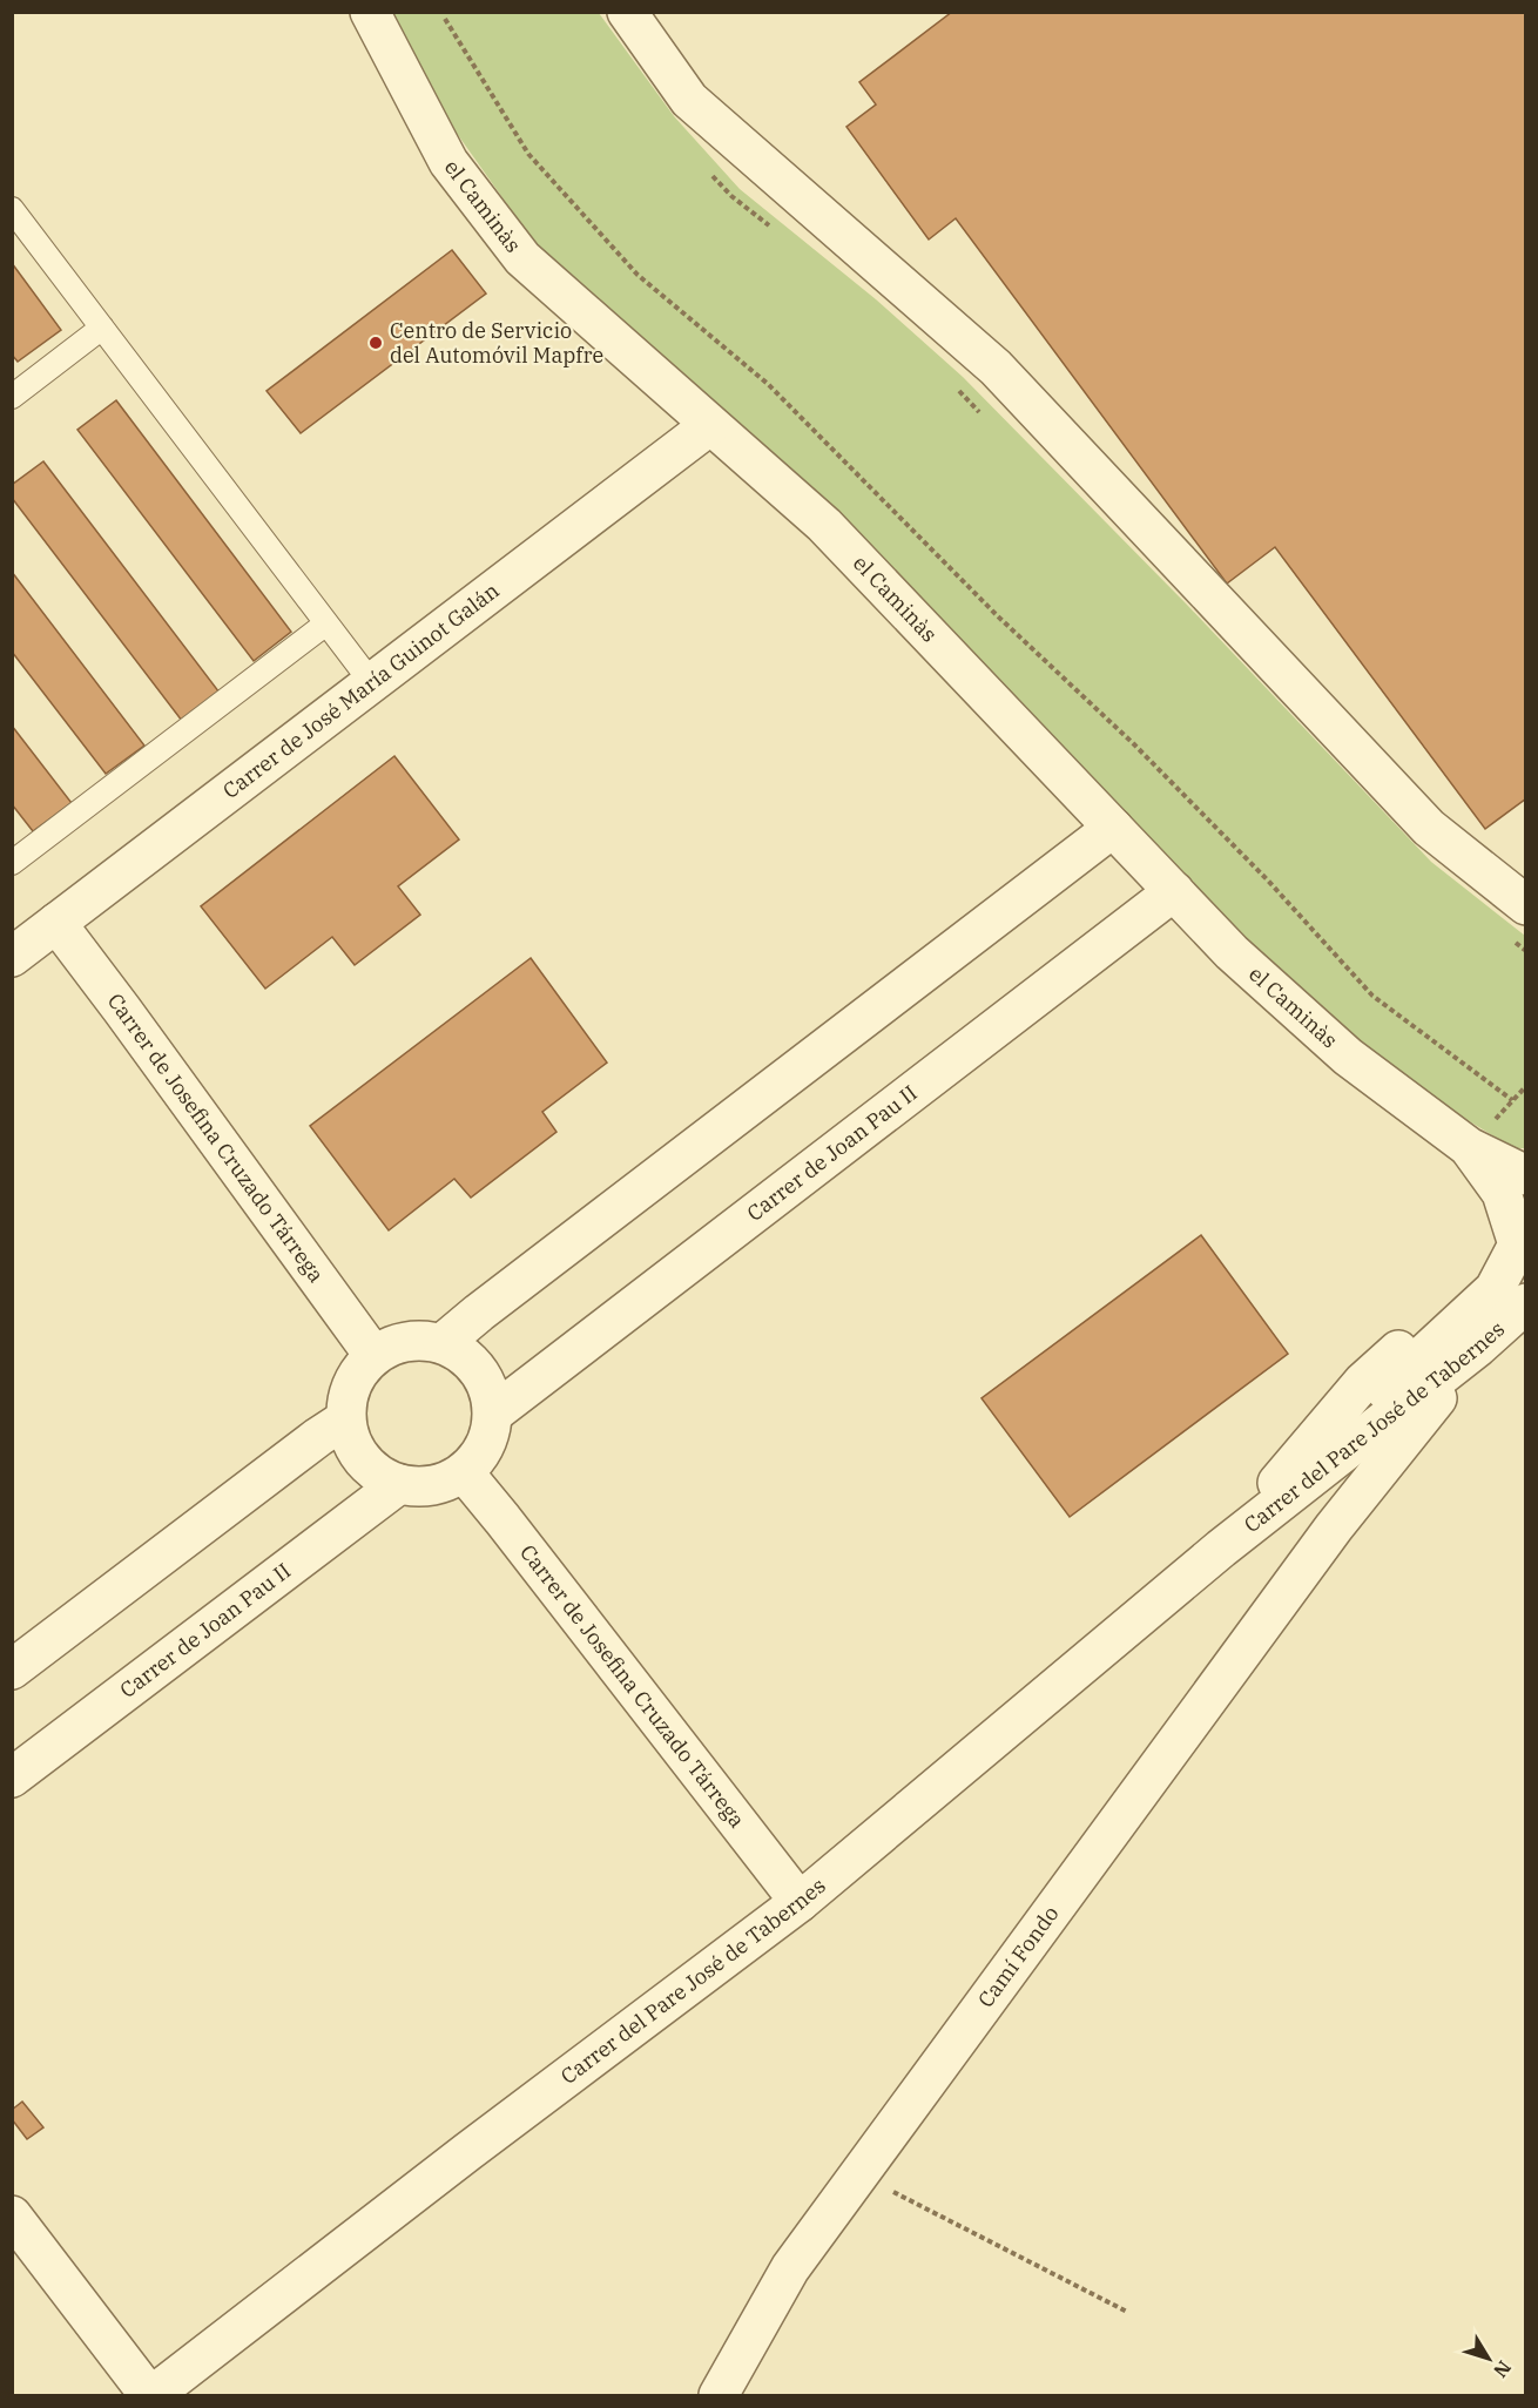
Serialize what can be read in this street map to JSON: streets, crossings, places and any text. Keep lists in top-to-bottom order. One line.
{"streets":{"street":["el Caminàs","Carrer de José María Guinot Galán","Carrer de Josefina Cruzado Tárrega","Carrer de Joan Pau II","Carrer del Pare José de Tabernes","Camí Fondo"]},"crossings":[["el Caminàs","Carrer de José María Guinot Galán"],["el Caminàs","Carrer de Joan Pau II"],["el Caminàs","Carrer del Pare José de Tabernes"],["el Caminàs","Camí Fondo"],["Carrer de José María Guinot Galán","Carrer de Josefina Cruzado Tárrega"],["Carrer de Josefina Cruzado Tárrega","Carrer de Joan Pau II"],["Carrer de Josefina Cruzado Tárrega","Carrer del Pare José de Tabernes"],["Carrer del Pare José de Tabernes","Camí Fondo"]],"places":["Centro de Servicio del Automóvil Mapfre"],"north":"bottom right"}
